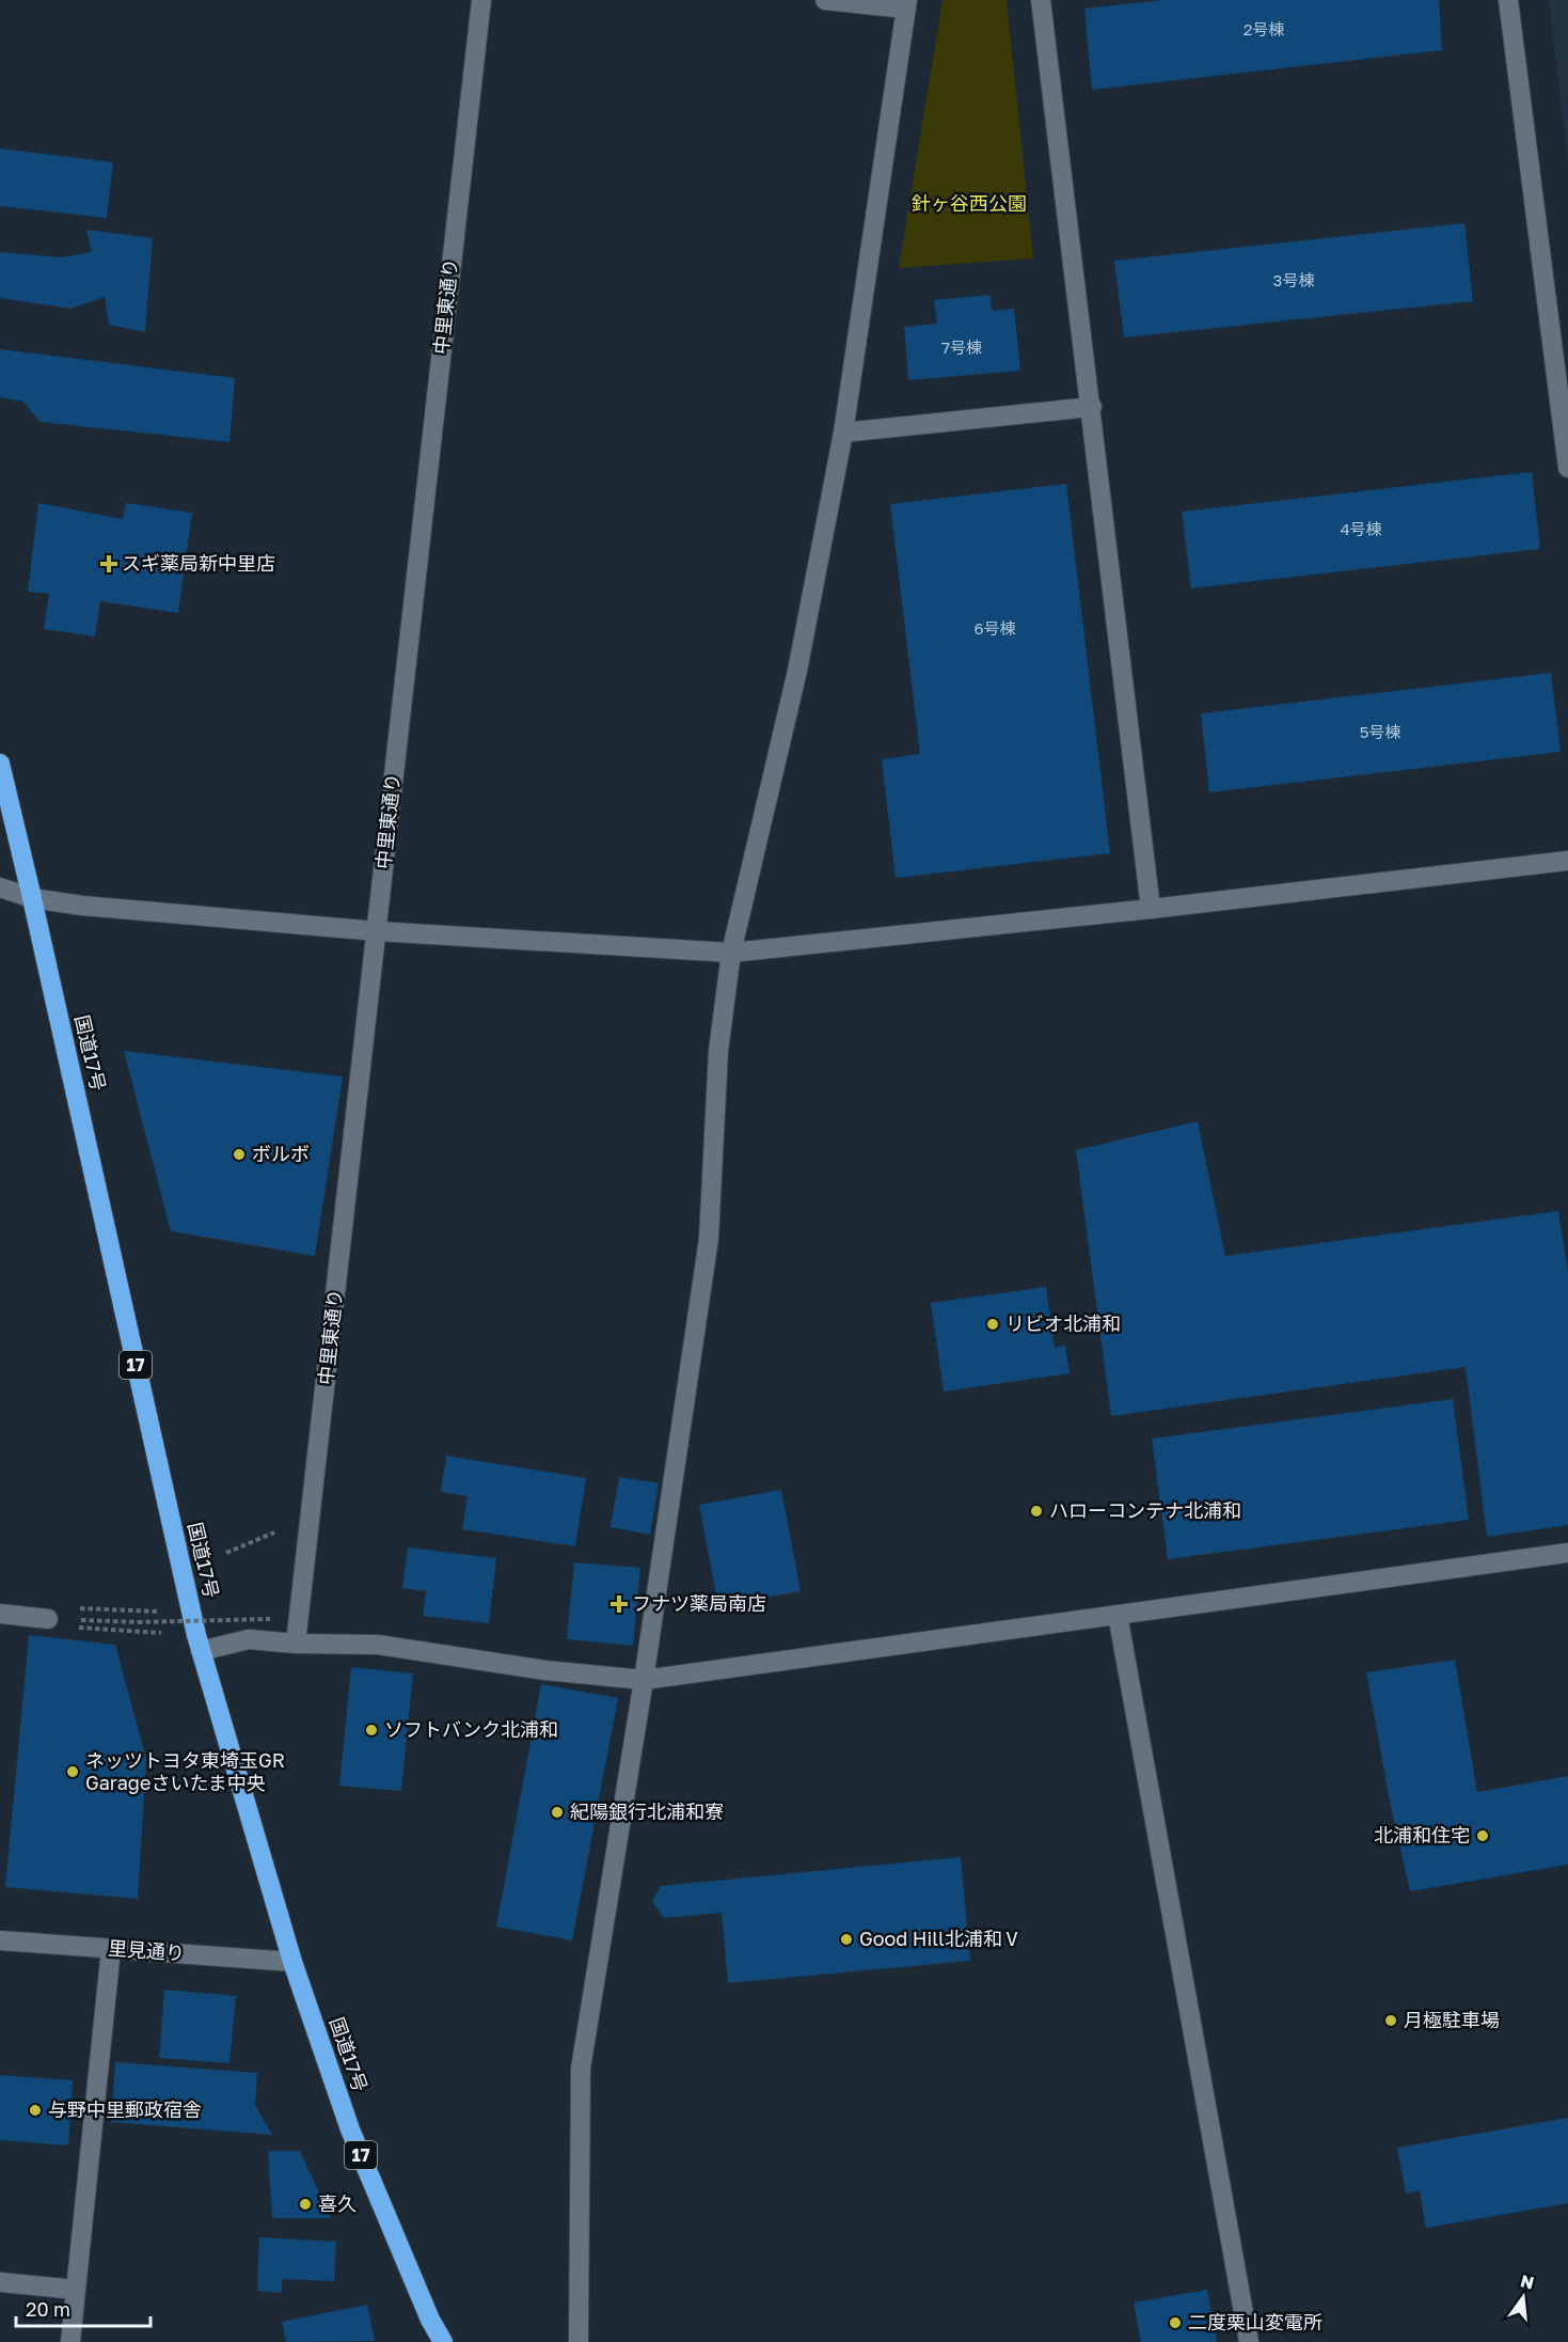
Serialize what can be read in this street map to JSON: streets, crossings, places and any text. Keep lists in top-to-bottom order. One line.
{"streets":{"highway":["国道17号","17"],"street":["中里東通り","里見通り"]},"crossings":[["国道17号","里見通り"]],"parks":["針ヶ谷西公園"],"places":{"health":["スギ薬局新中里店","フナツ薬局南店"],"other":["ボルボ","リビオ北浦和","ハローコンテナ北浦和","ソフトバンク北浦和","ネッツトヨタ東埼玉GR Garageさいたま中央","紀陽銀行北浦和寮","北浦和住宅","Good Hill北浦和Ⅴ","月極駐車場","与野中里郵政宿舎","喜久","二度栗山変電所"]},"house_numbers":["2号棟","3号棟","7号棟","4号棟","6号棟","5号棟"],"scale_bar":"20 m","north":"top"}
